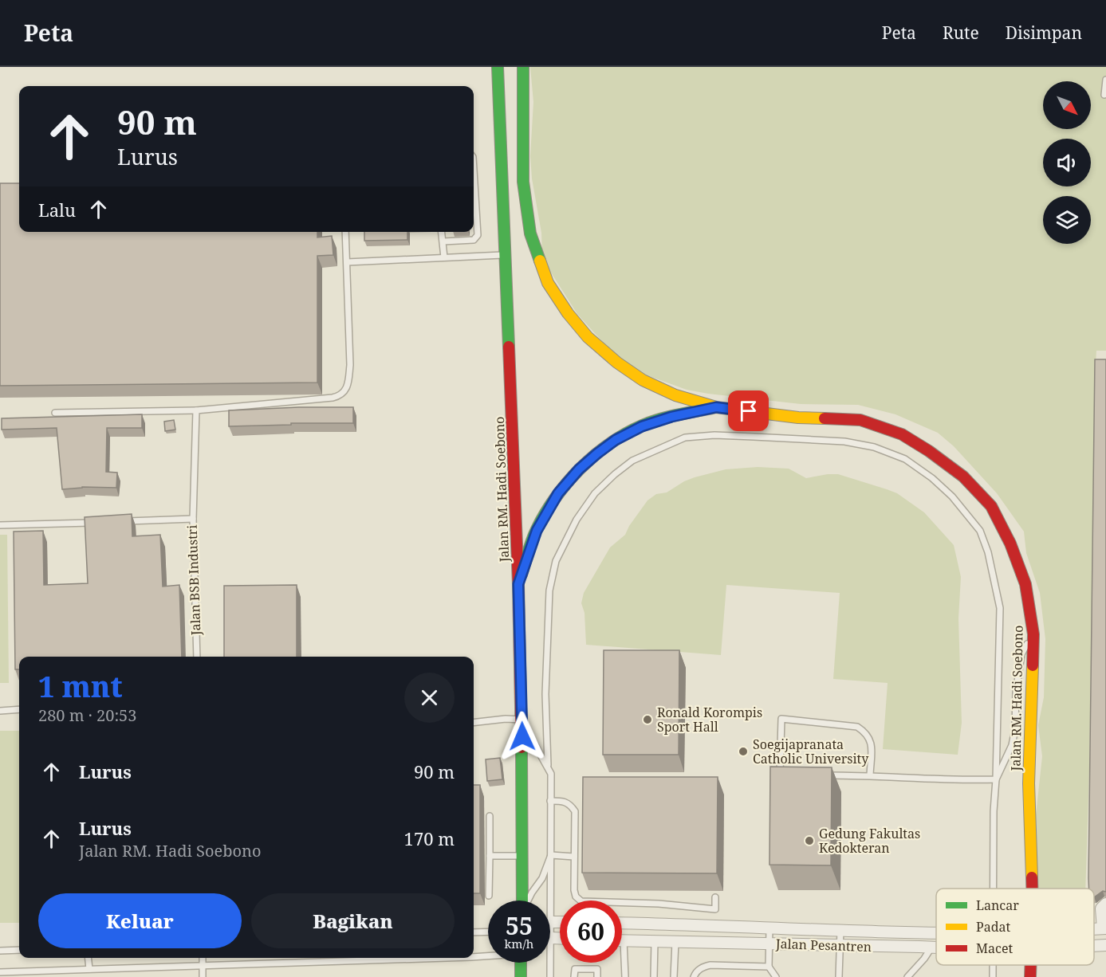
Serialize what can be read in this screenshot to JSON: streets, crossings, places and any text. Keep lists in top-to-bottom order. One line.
{"streets":{"main road":["Jalan RM. Hadi Soebono"],"street":["Jalan Pesantren"],"lane":["Jalan BSB Industri"]},"places":["Ronald Korompis Sport Hall","Soegijapranata Catholic University","Gedung Fakultas Kedokteran"],"legend":["Lancar","Padat","Macet"],"north":"bottom right","page":{"header":"Peta","nav":["Peta","Rute","Disimpan"],"turn":["90 m","Lurus"],"then":"Lalu","heading":["1 mnt","280 m · 20:53"],"list":[{"name":"Lurus","value":"90 m"},{"name":"Lurus","note":"Jalan RM. Hadi Soebono","value":"170 m"}],"buttons":["Keluar","Bagikan"],"speed":"55 km/h","limit":"60"}}
